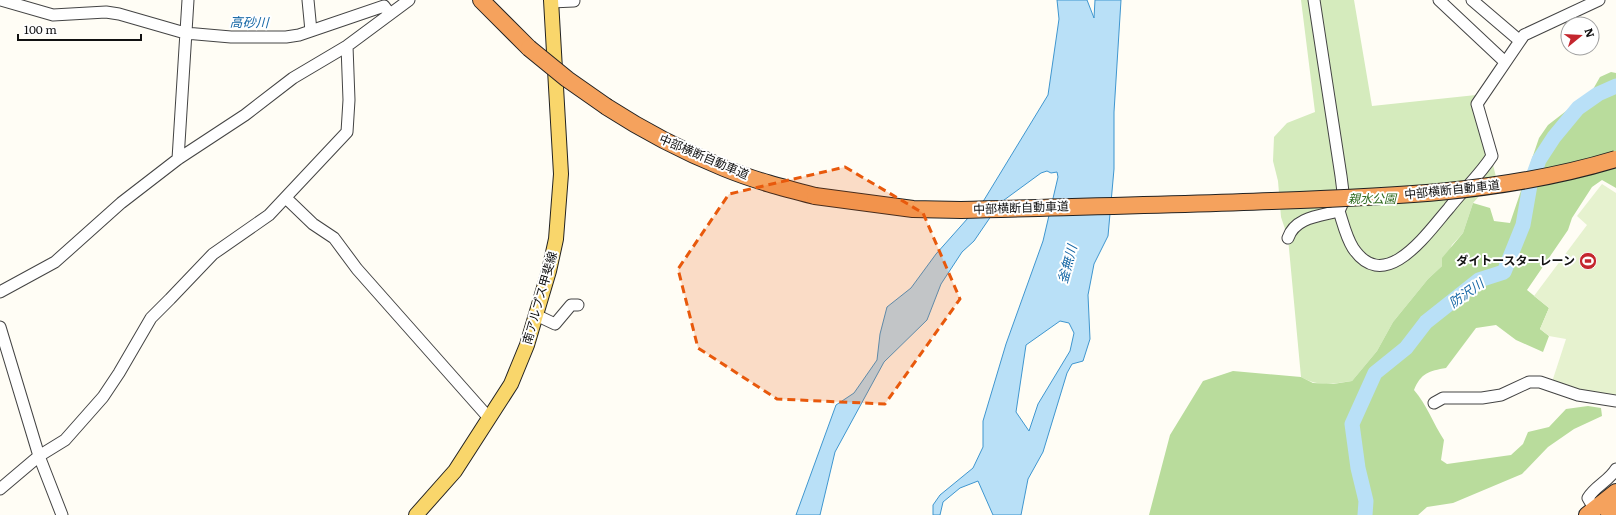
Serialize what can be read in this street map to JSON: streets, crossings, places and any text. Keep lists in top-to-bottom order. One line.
{"streets":{"highway":["中部横断自動車道"],"main road":["南アルプス甲斐線"]},"water":["高砂川","釜無川","防沢川"],"parks":["親水公園"],"places":{"sports":["ダイトースターレーン"]},"scale_bar":"100 m","north":"right"}
